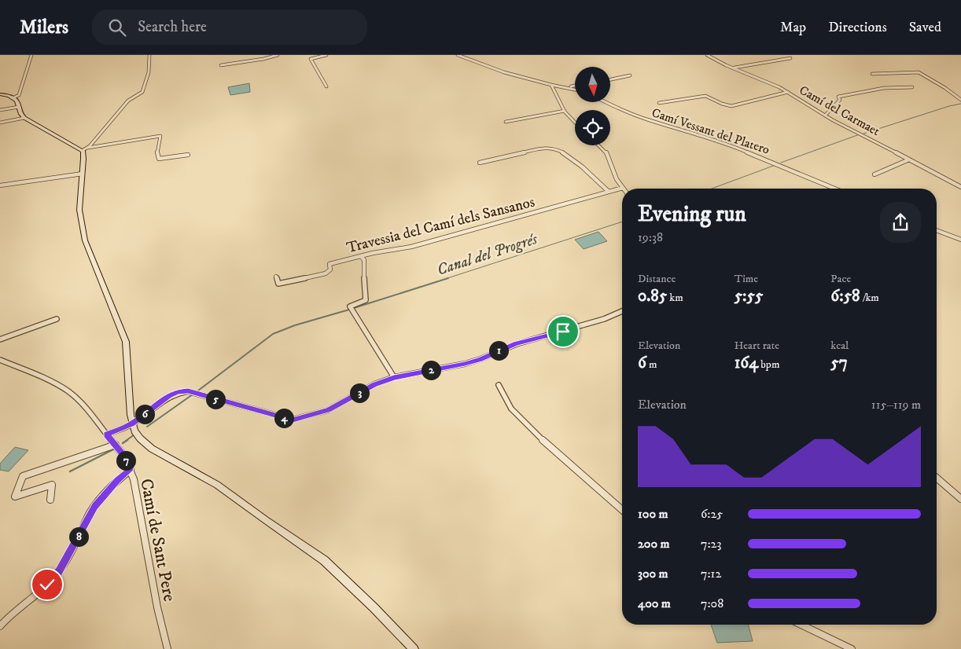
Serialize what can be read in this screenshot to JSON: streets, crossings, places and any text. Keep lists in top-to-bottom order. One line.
{"streets":{"street":["Camí del Carmaet","Camí Vessant del Platero","Travessia del Camí dels Sansanos","Camí de Sant Pere"]},"water":["Canal del Progrés"],"north":"bottom","page":{"header":"Milers","search":"Search here","nav":["Map","Directions","Saved"],"heading":["Evening run","19:38"],"stats":[["Distance","0.85 km"],["Time","5:55"],["Pace","6:58 /km"],["Elevation","6 m"],["Heart rate","164 bpm"],["kcal","57"]],"pins":["1","2","3","5","6","4","7","8"],"chart":["Elevation","115–119 m"],"list":[{"name":"100 m","note":"6:25"},{"name":"200 m","note":"7:23"},{"name":"300 m","note":"7:12"},{"name":"400 m","note":"7:08"}]}}
